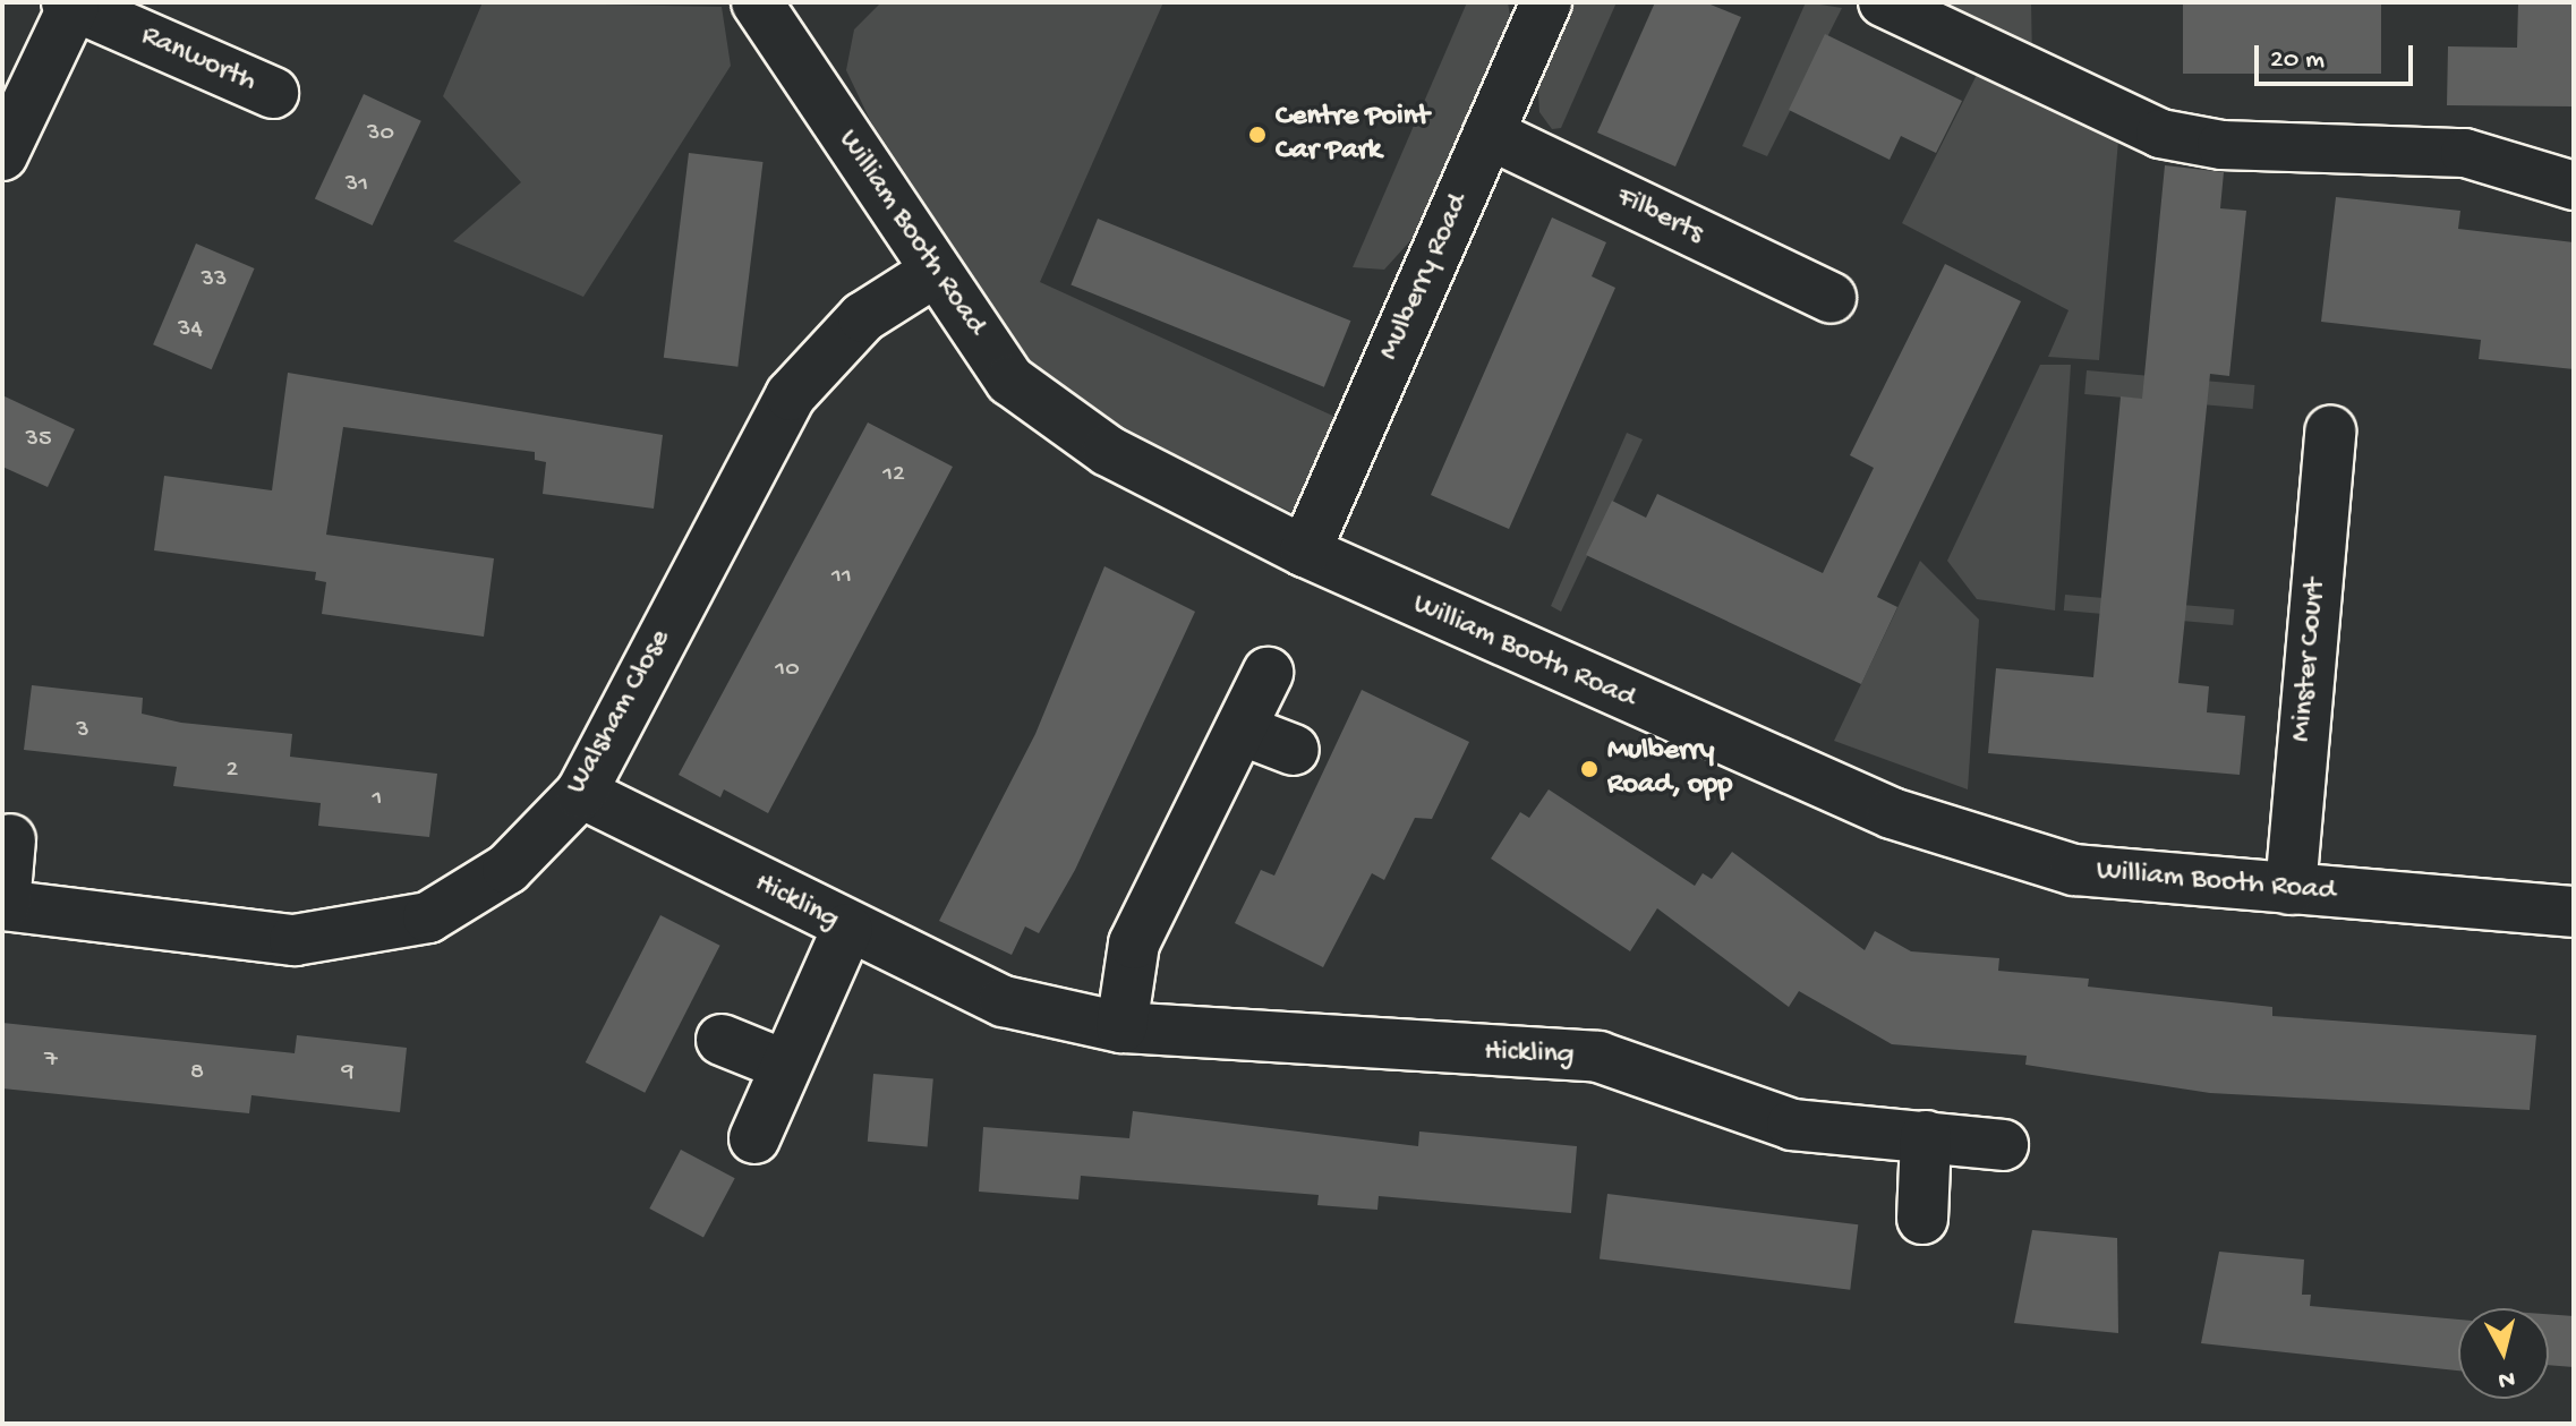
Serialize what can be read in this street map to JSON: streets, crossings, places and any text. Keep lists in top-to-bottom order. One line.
{"streets":{"street":["Ranworth","Filberts","William Booth Road","Mulberry Road","Minster Court","Walsham Close","Hickling"]},"crossings":[["Filberts","Mulberry Road"],["William Booth Road","Mulberry Road"],["William Booth Road","Minster Court"],["William Booth Road","Walsham Close"],["Walsham Close","Hickling"]],"places":["Centre Point Car Park","Mulberry Road, opp"],"house_numbers":["30","31","33","34","35","12","11","10","3","2","1","7","8","9"],"scale_bar":"20 m","north":"bottom"}
